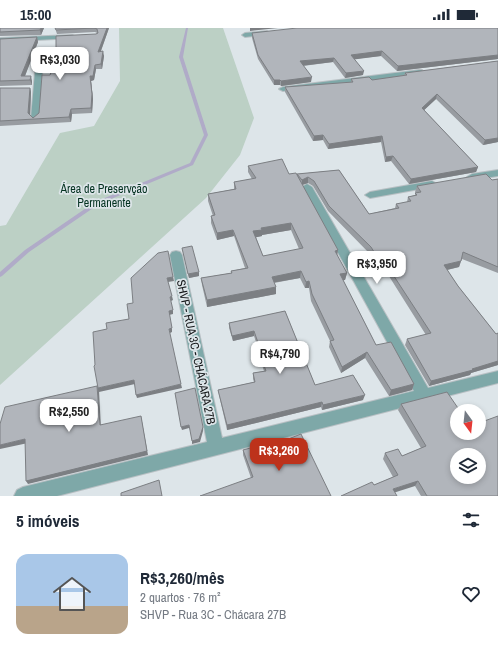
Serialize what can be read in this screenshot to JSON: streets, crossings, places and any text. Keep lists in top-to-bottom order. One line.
{"streets":{"street":["SHVP - RUA 3C - CHÁCARA 27B"]},"parks":["Área de Preservção Permanente"],"north":"bottom","page":{"status":"15:00","price":["R$3,030","R$3,950","R$4,790","R$2,550","R$3,260"],"heading":"5 imóveis","list":[{"name":"R$3,260/mês","note":"2 quartos · 76 m² · SHVP - Rua 3C - Chácara 27B"}]}}
